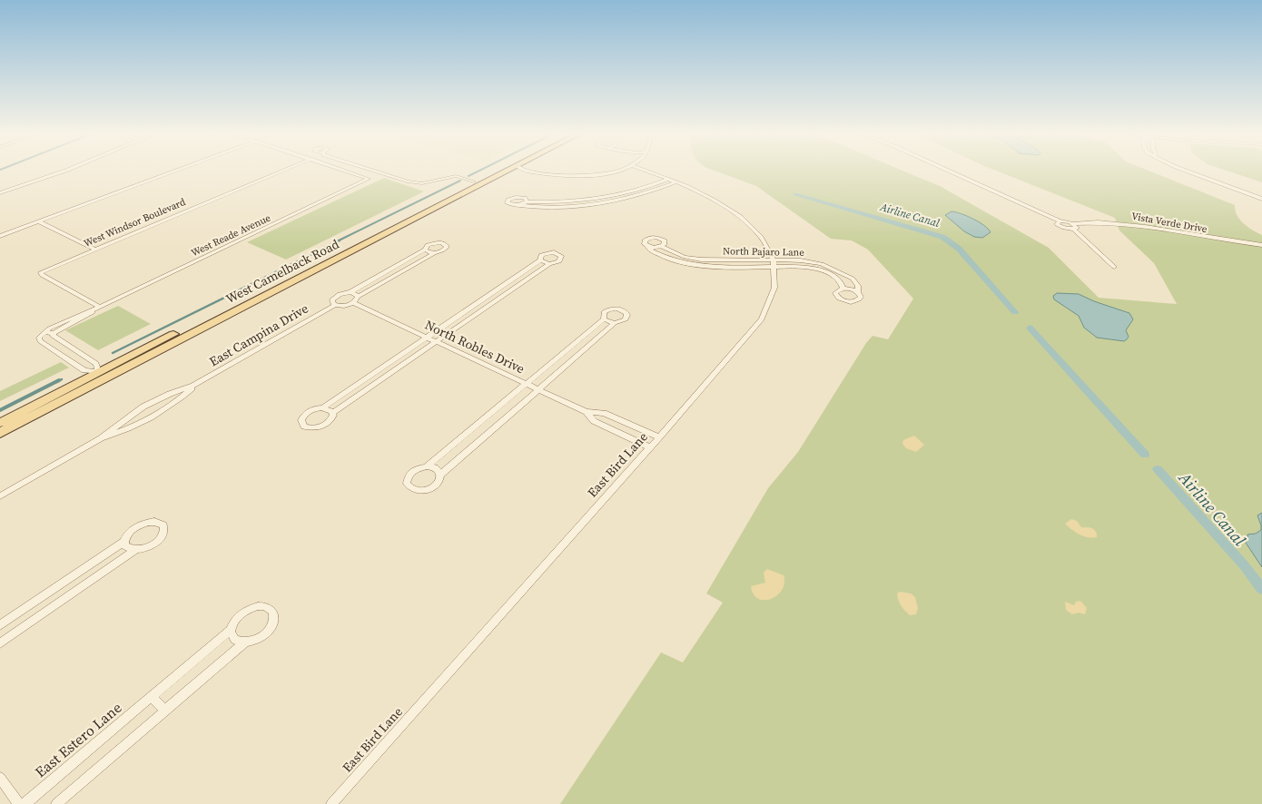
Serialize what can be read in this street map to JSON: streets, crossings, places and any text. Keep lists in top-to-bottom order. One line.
{"streets":{"main road":["West Camelback Road"],"street":["West Windsor Boulevard","Vista Verde Drive","West Reade Avenue","North Pajaro Lane","East Campina Drive","North Robles Drive","East Bird Lane","East Estero Lane"]},"crossings":[["West Windsor Boulevard","West Reade Avenue"],["North Pajaro Lane","East Bird Lane"],["North Robles Drive","East Bird Lane"]],"water":["Airline Canal"]}
